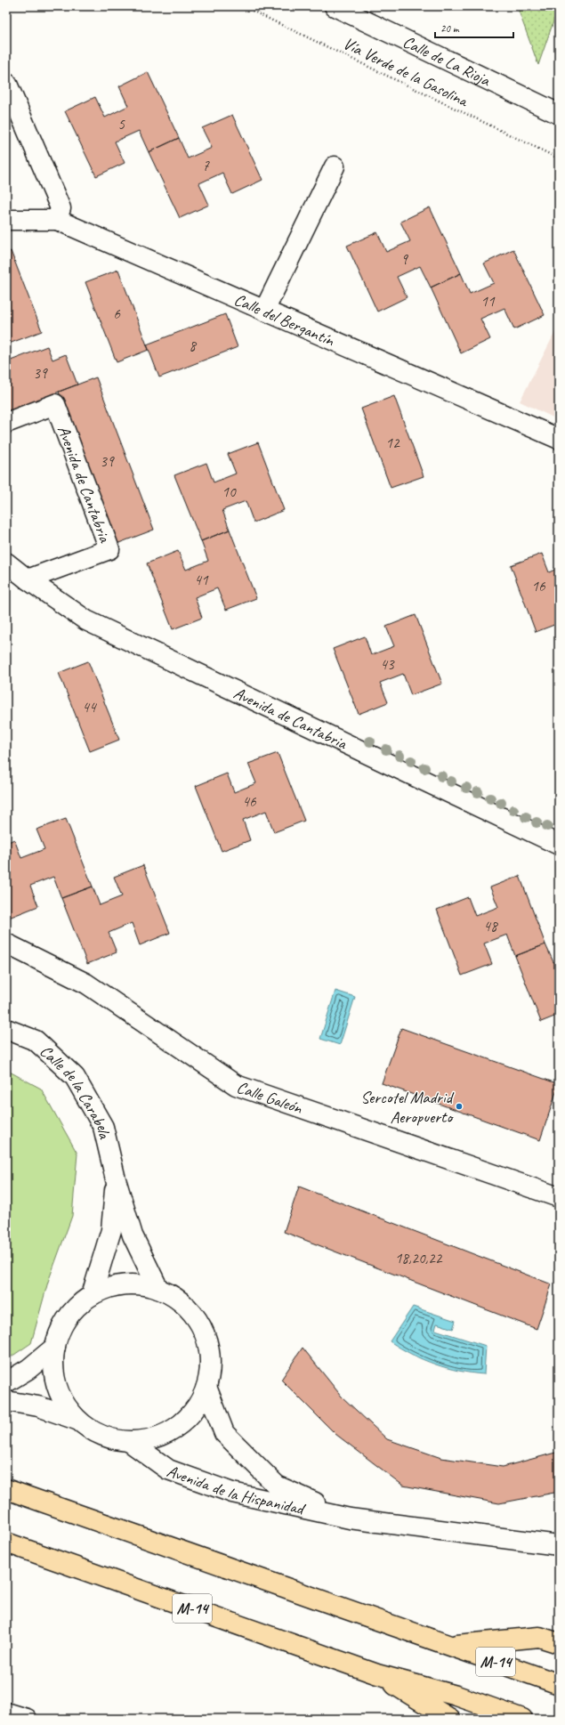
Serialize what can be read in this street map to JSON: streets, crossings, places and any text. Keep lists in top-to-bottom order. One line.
{"streets":{"highway":["M-14"],"street":["Calle de La Rioja","Calle del Bergantín","Avenida de Cantabria","Calle de la Carabela","Calle Galeón","Avenida de la Hispanidad"],"path":["Vía Verde de la Gasolina"]},"places":["Sercotel Madrid Aeropuerto"],"house_numbers":["5","7","9","11","6","8","39","12","39","10","41","16","43","44","46","48","18,20,22"],"scale_bar":"20 m"}
